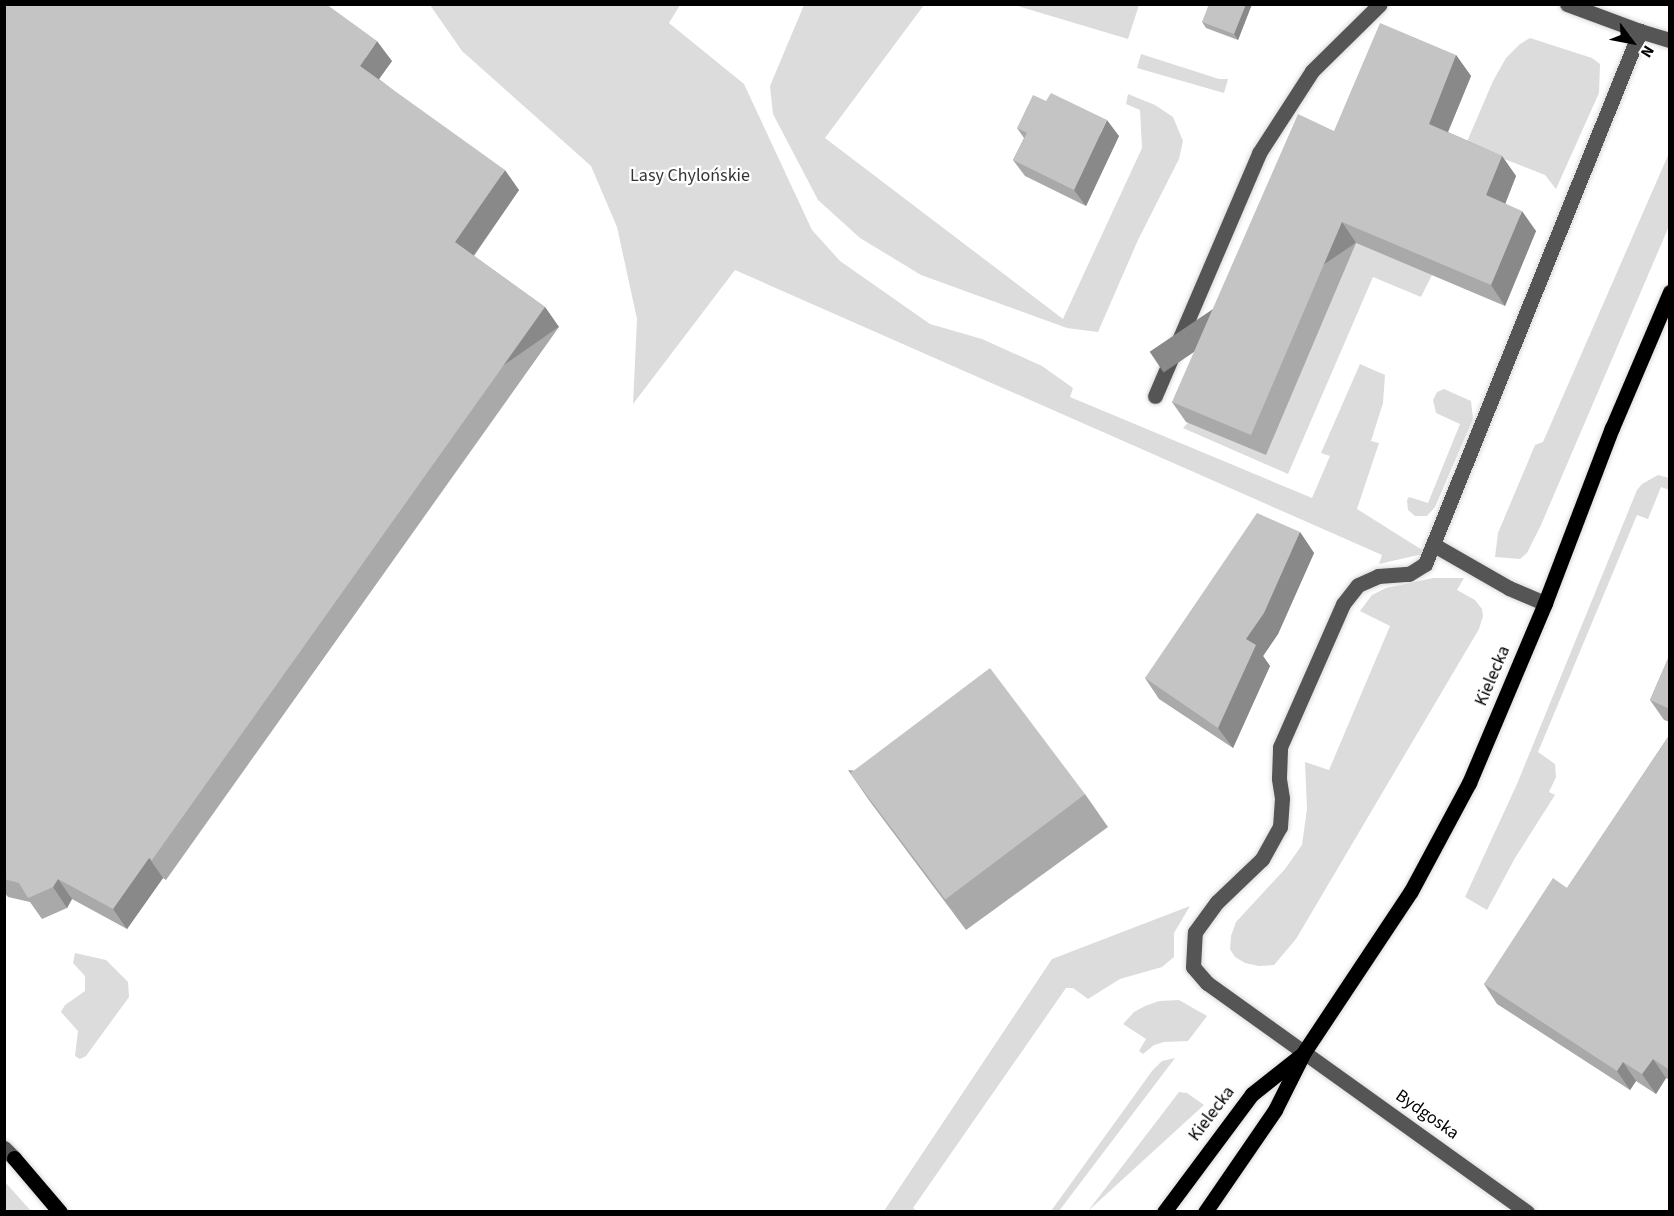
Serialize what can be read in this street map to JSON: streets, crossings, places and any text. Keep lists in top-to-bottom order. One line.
{"streets":{"main road":["Kielecka"],"street":["Bydgoska"]},"crossings":[["Kielecka","Bydgoska"]],"parks":["Lasy Chylońskie"],"north":"bottom right"}
